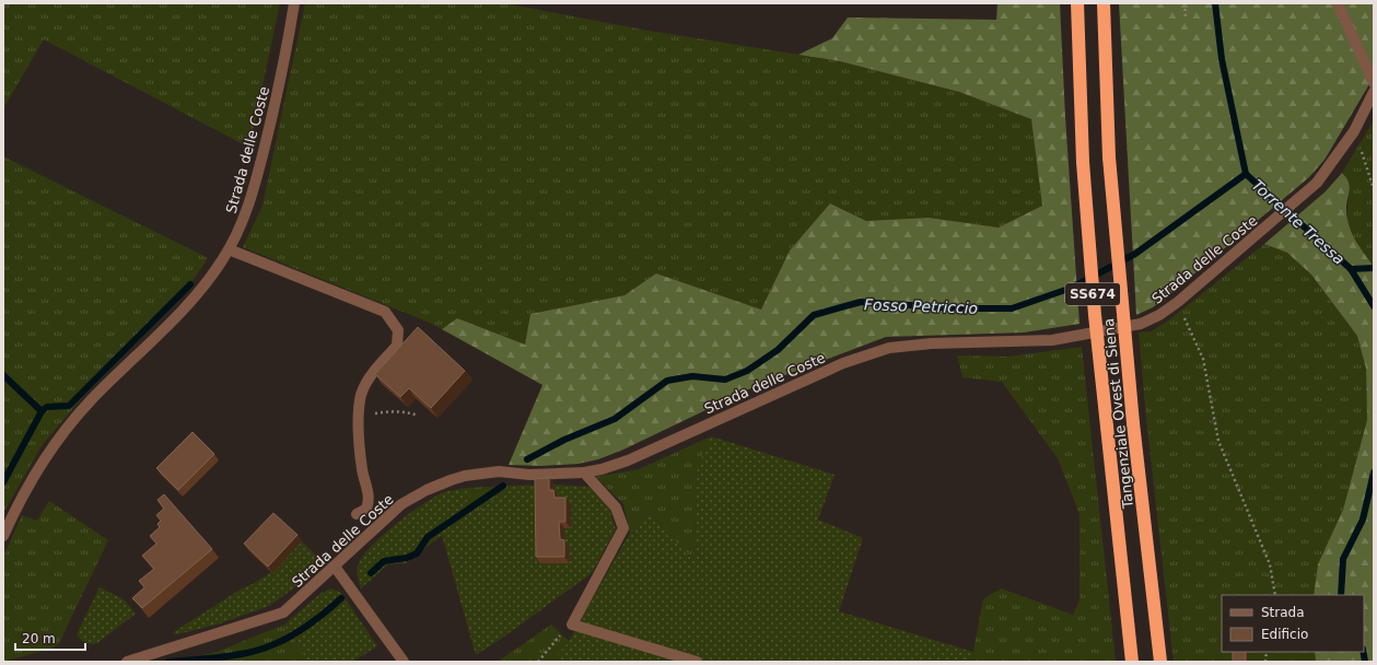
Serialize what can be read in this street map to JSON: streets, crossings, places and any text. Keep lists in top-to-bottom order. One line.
{"streets":{"highway":["SS674","Tangenziale Ovest di Siena"],"street":["Strada delle Coste"]},"water":["Torrente Tressa","Fosso Petriccio"],"legend":["Strada","Edificio"],"scale_bar":"20 m"}
